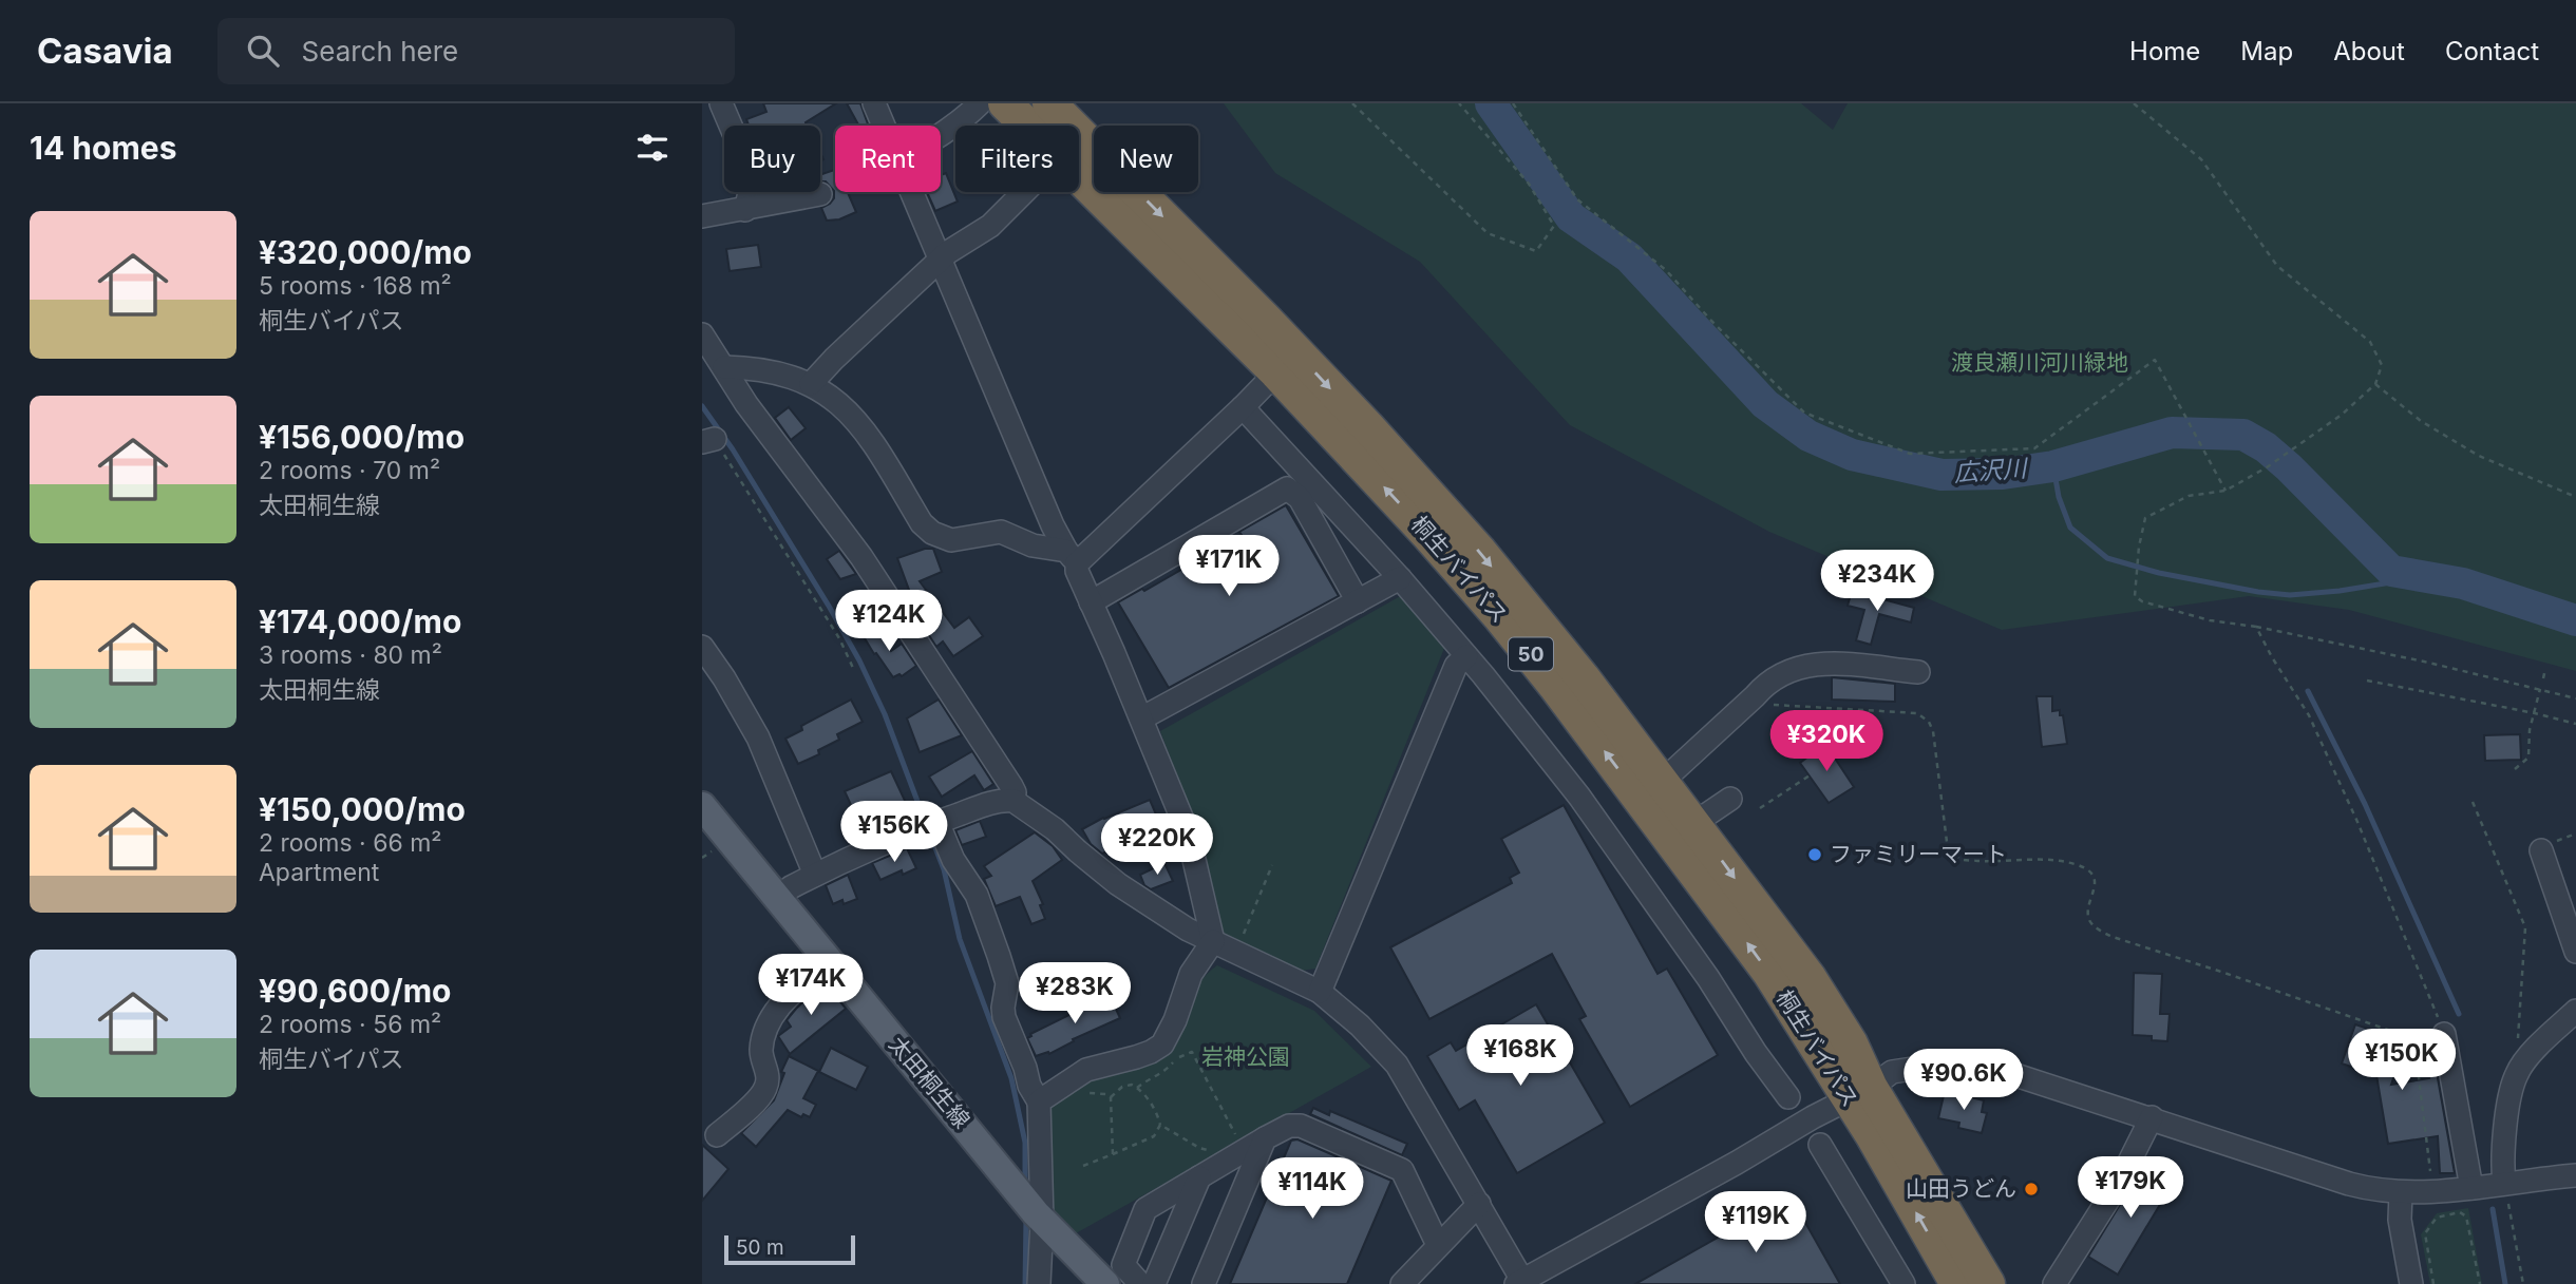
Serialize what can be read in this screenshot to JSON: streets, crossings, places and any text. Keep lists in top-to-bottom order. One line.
{"streets":{"highway":["桐生バイパス","50"],"main road":["太田桐生線"]},"water":["広沢川"],"parks":["渡良瀬川河川緑地","岩神公園"],"places":["ファミリーマート","山田うどん"],"scale_bar":"50 m","page":{"header":"Casavia","search":"Search here","nav":["Home","Map","About","Contact"],"heading":"14 homes","chip":["Buy","Rent","Filters","New"],"list":[{"name":"¥320,000/mo","note":"5 rooms · 168 m² · 桐生バイパス"},{"name":"¥156,000/mo","note":"2 rooms · 70 m² · 太田桐生線"},{"name":"¥174,000/mo","note":"3 rooms · 80 m² · 太田桐生線"},{"name":"¥150,000/mo","note":"2 rooms · 66 m² · Apartment"},{"name":"¥90,600/mo","note":"2 rooms · 56 m² · 桐生バイパス"}],"price":["¥171K","¥234K","¥124K","¥320K","¥156K","¥220K","¥174K","¥283K","¥168K","¥150K","¥90.6K","¥179K","¥114K","¥119K"],"scale":"50 m"}}
